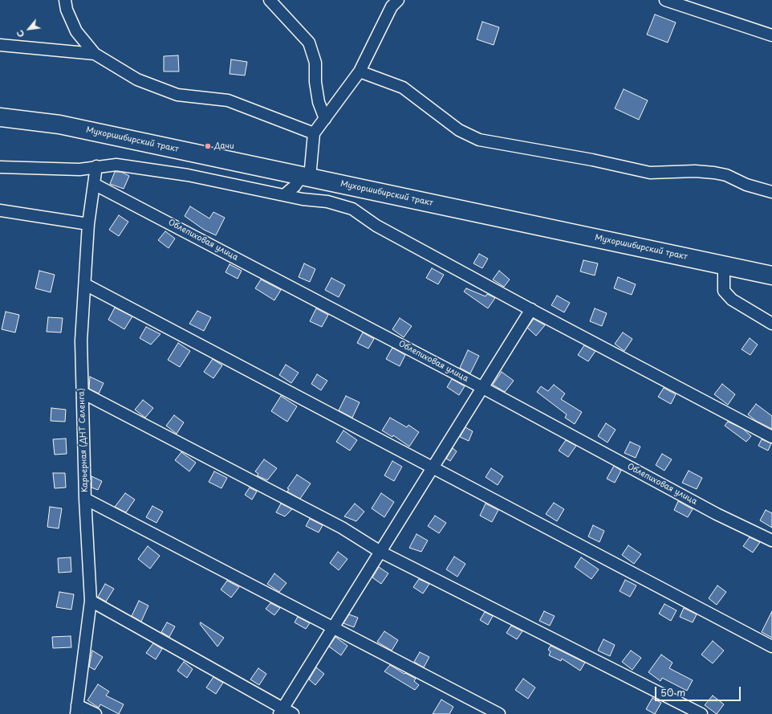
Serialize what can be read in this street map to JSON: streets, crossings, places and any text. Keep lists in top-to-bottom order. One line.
{"streets":{"main road":["Мухоршибирский тракт"],"street":["Облепиховая улица","Карьерная (ДНТ Селенга)"]},"crossings":[["Облепиховая улица","Карьерная (ДНТ Селенга)"]],"places":["Дачи"],"scale_bar":"50 m","north":"bottom left"}
